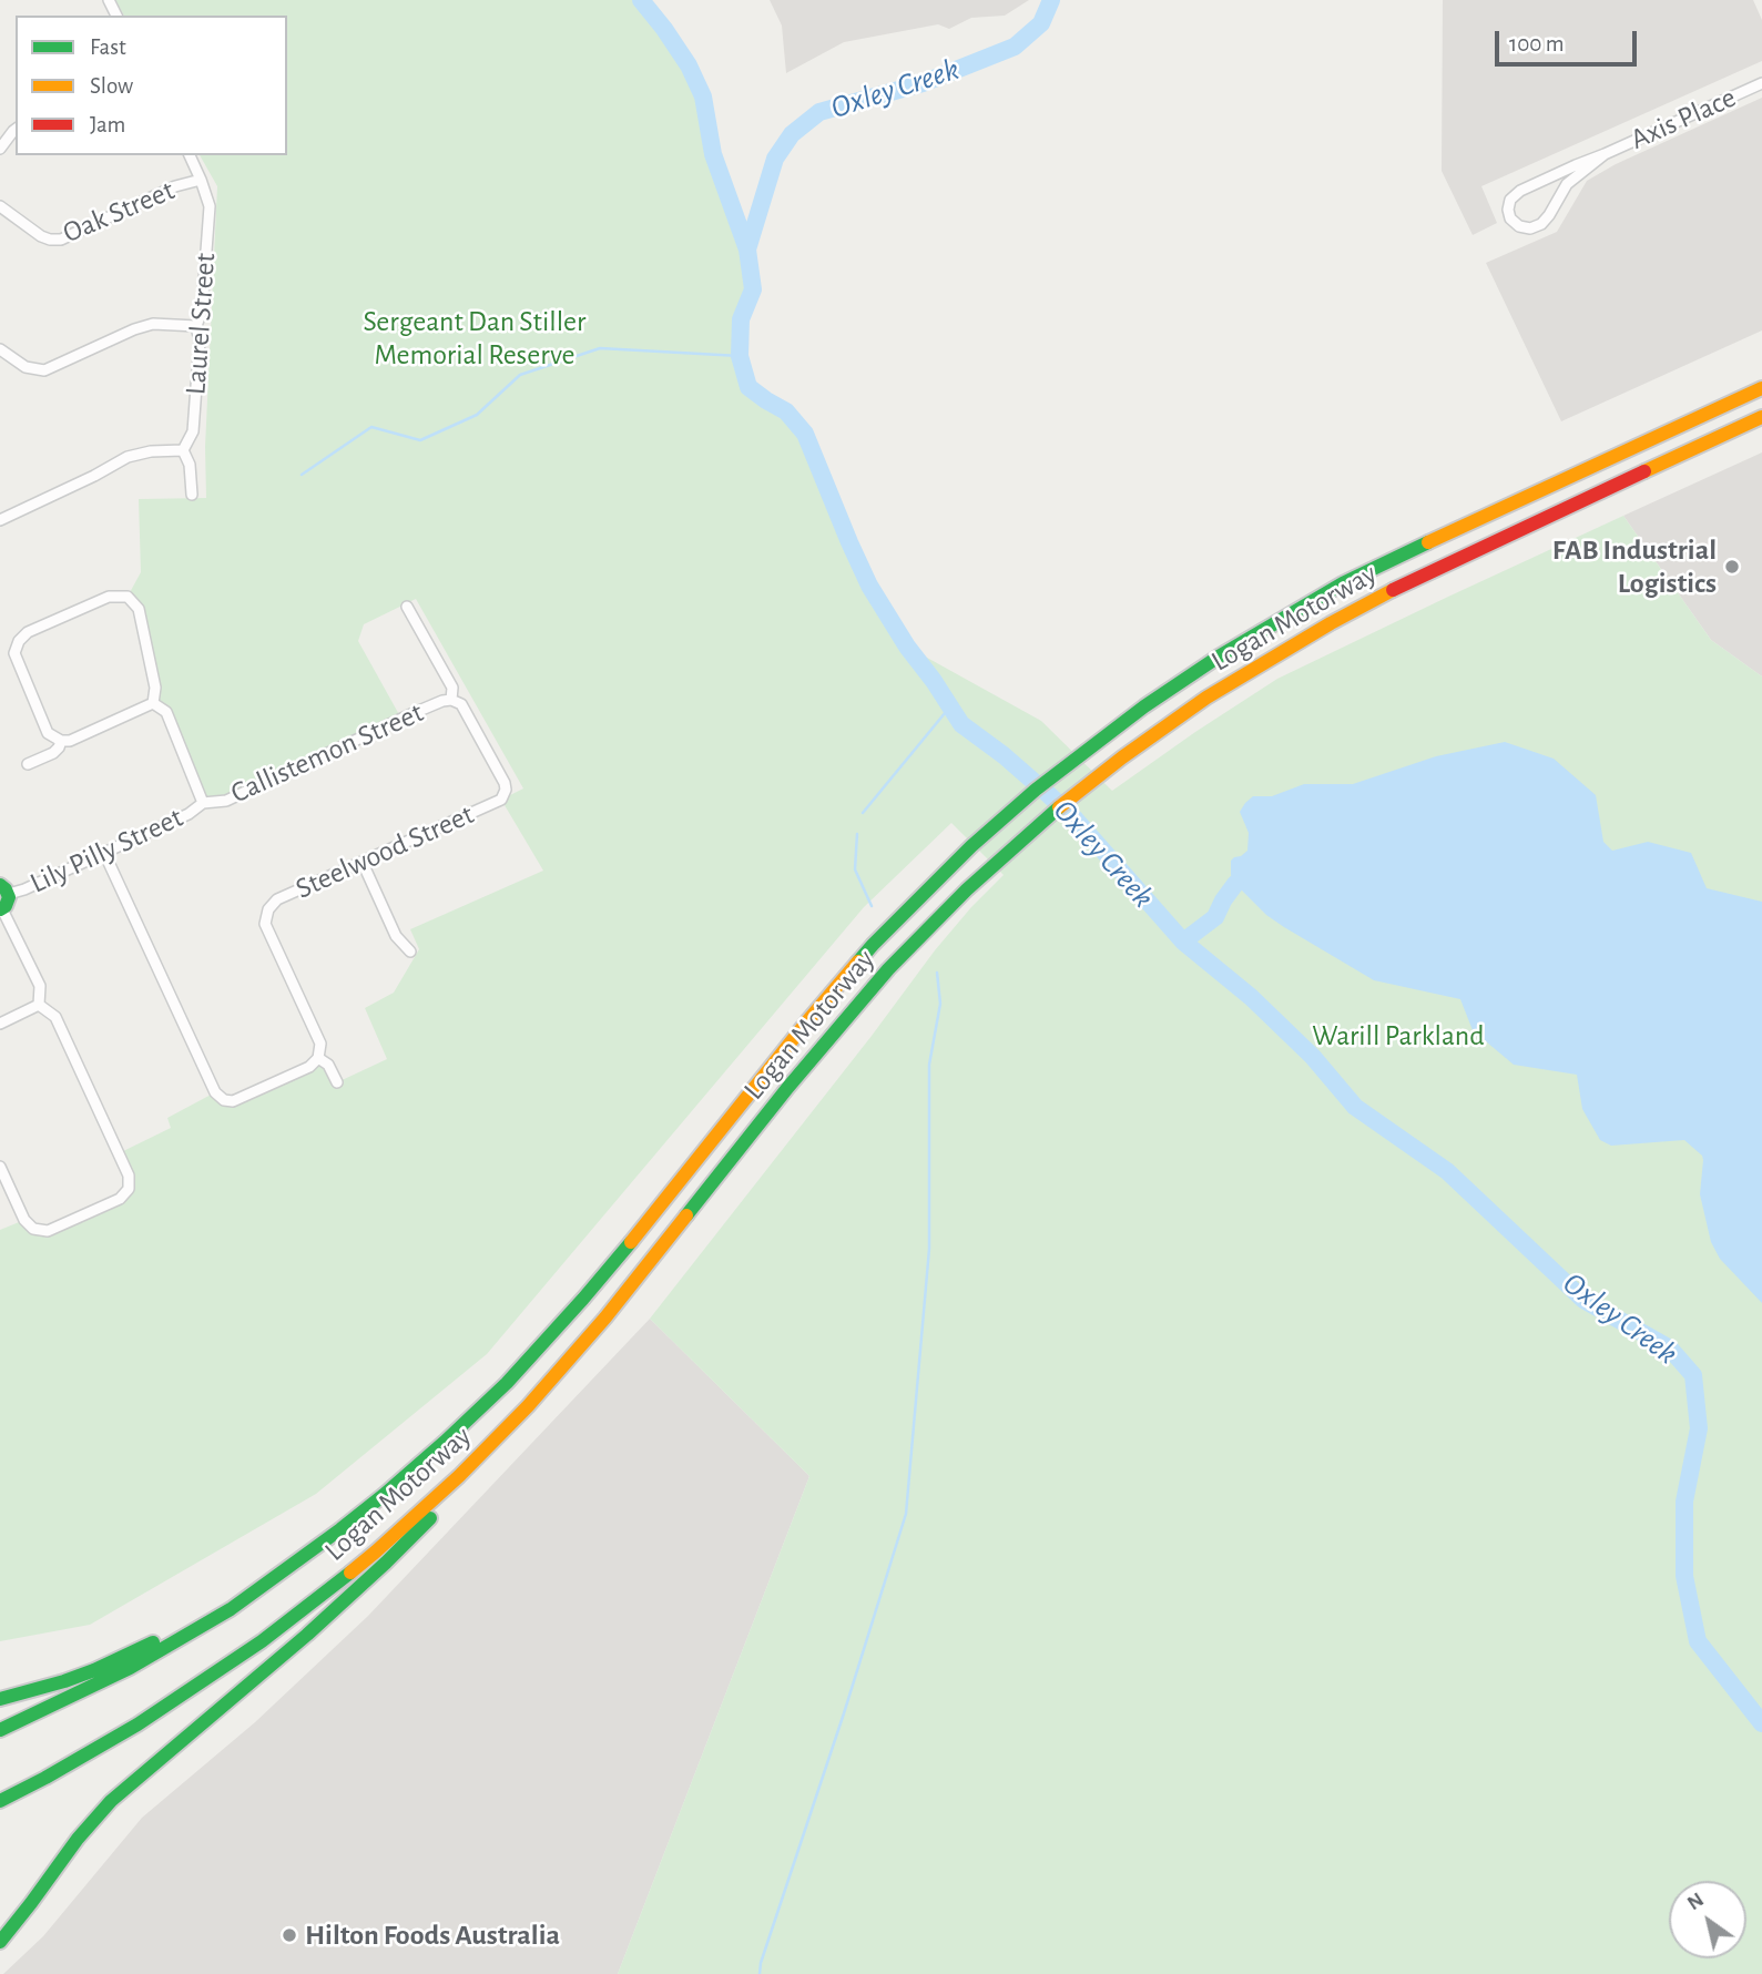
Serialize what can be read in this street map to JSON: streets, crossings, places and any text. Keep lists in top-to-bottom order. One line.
{"streets":{"main road":["Logan Motorway"],"street":["Axis Place","Oak Street","Laurel Street","Callistemon Street","Lily Pilly Street","Steelwood Street"]},"crossings":[["Oak Street","Laurel Street"],["Callistemon Street","Lily Pilly Street"],["Callistemon Street","Steelwood Street"]],"water":["Oxley Creek"],"parks":["Sergeant Dan Stiller Memorial Reserve","Warill Parkland"],"places":["FAB Industrial Logistics","Hilton Foods Australia"],"legend":["Fast","Slow","Jam"],"scale_bar":"100 m","north":"top left"}
